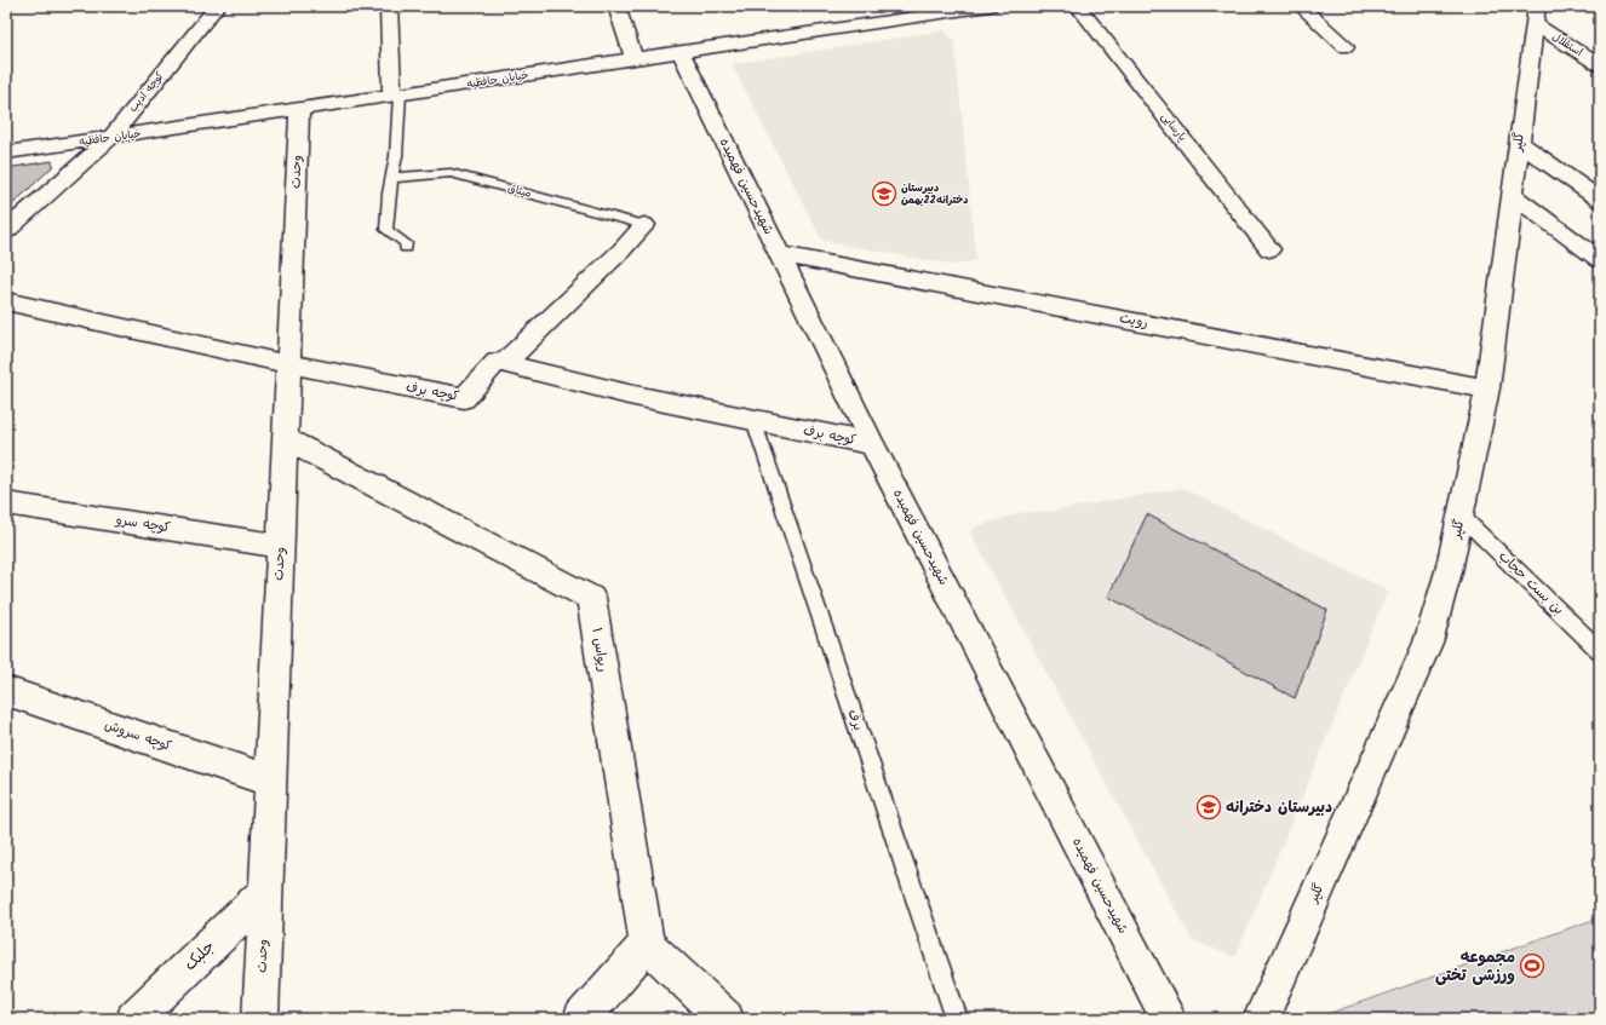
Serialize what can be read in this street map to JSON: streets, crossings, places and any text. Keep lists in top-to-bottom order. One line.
{"streets":{"street":["استقلال","خیابان حافظیه","کوچه ادیب","پارسایی","گلپر","وحدت","شهیدحسین فهمیده","رویت","کوچه برف","کوچه سرو","ریواس ۱","کوچه سروش","جلبک"],"lane":["میثاق","بن بست حجاب","برف"]},"crossings":[["استقلال","گلپر"],["خیابان حافظیه","کوچه ادیب"],["خیابان حافظیه","وحدت"],["خیابان حافظیه","شهیدحسین فهمیده"],["گلپر","رویت"],["گلپر","بن بست حجاب"],["وحدت","کوچه برف"],["وحدت","کوچه سرو"],["وحدت","ریواس ۱"],["وحدت","کوچه سروش"],["وحدت","جلبک"],["شهیدحسین فهمیده","رویت"],["شهیدحسین فهمیده","کوچه برف"],["کوچه برف","برف"]],"places":{"school or university":["دبیرستان دخترانه22بهمن","دبیرستان دخترانه"],"sports":["مجموعه ورزشی تختی"]}}
